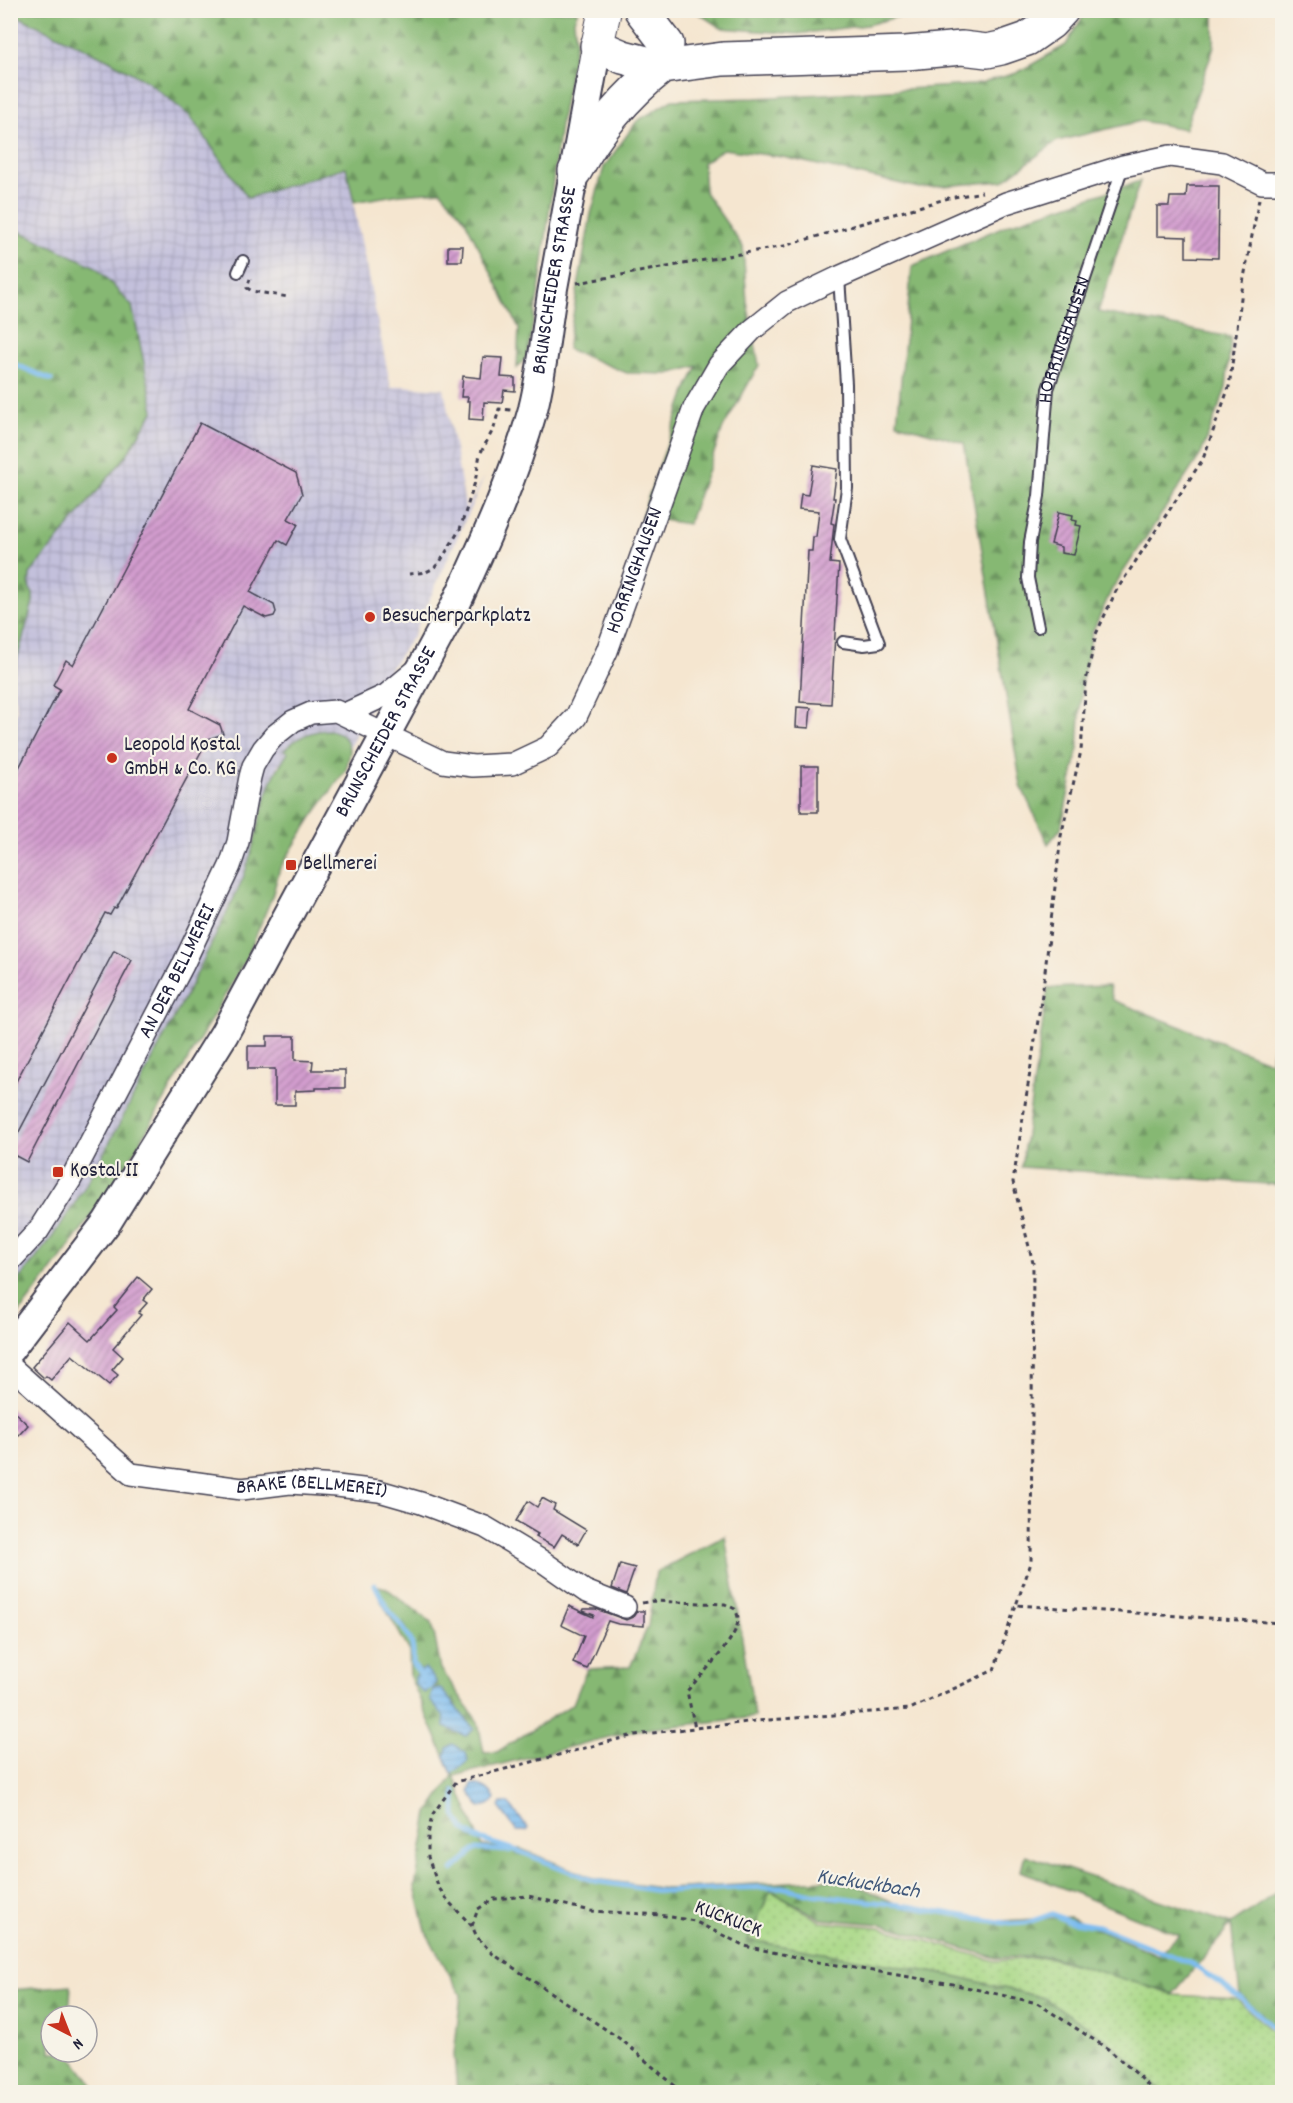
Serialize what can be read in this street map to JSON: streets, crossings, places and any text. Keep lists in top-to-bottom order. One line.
{"streets":{"main road":["BRUNSCHEIDER STRASSE"],"street":["HORRINGHAUSEN","AN DER BELLMEREI","BRAKE (BELLMEREI)"],"path":["KUCKUCK"]},"crossings":[["BRUNSCHEIDER STRASSE","HORRINGHAUSEN"],["BRUNSCHEIDER STRASSE","AN DER BELLMEREI"],["HORRINGHAUSEN","AN DER BELLMEREI"]],"water":["Kuckuckbach"],"places":{"other":["Besucherparkplatz","Leopold Kostal GmbH & Co. KG"],"transit":["Bellmerei","Kostal II"]},"north":"bottom right"}
